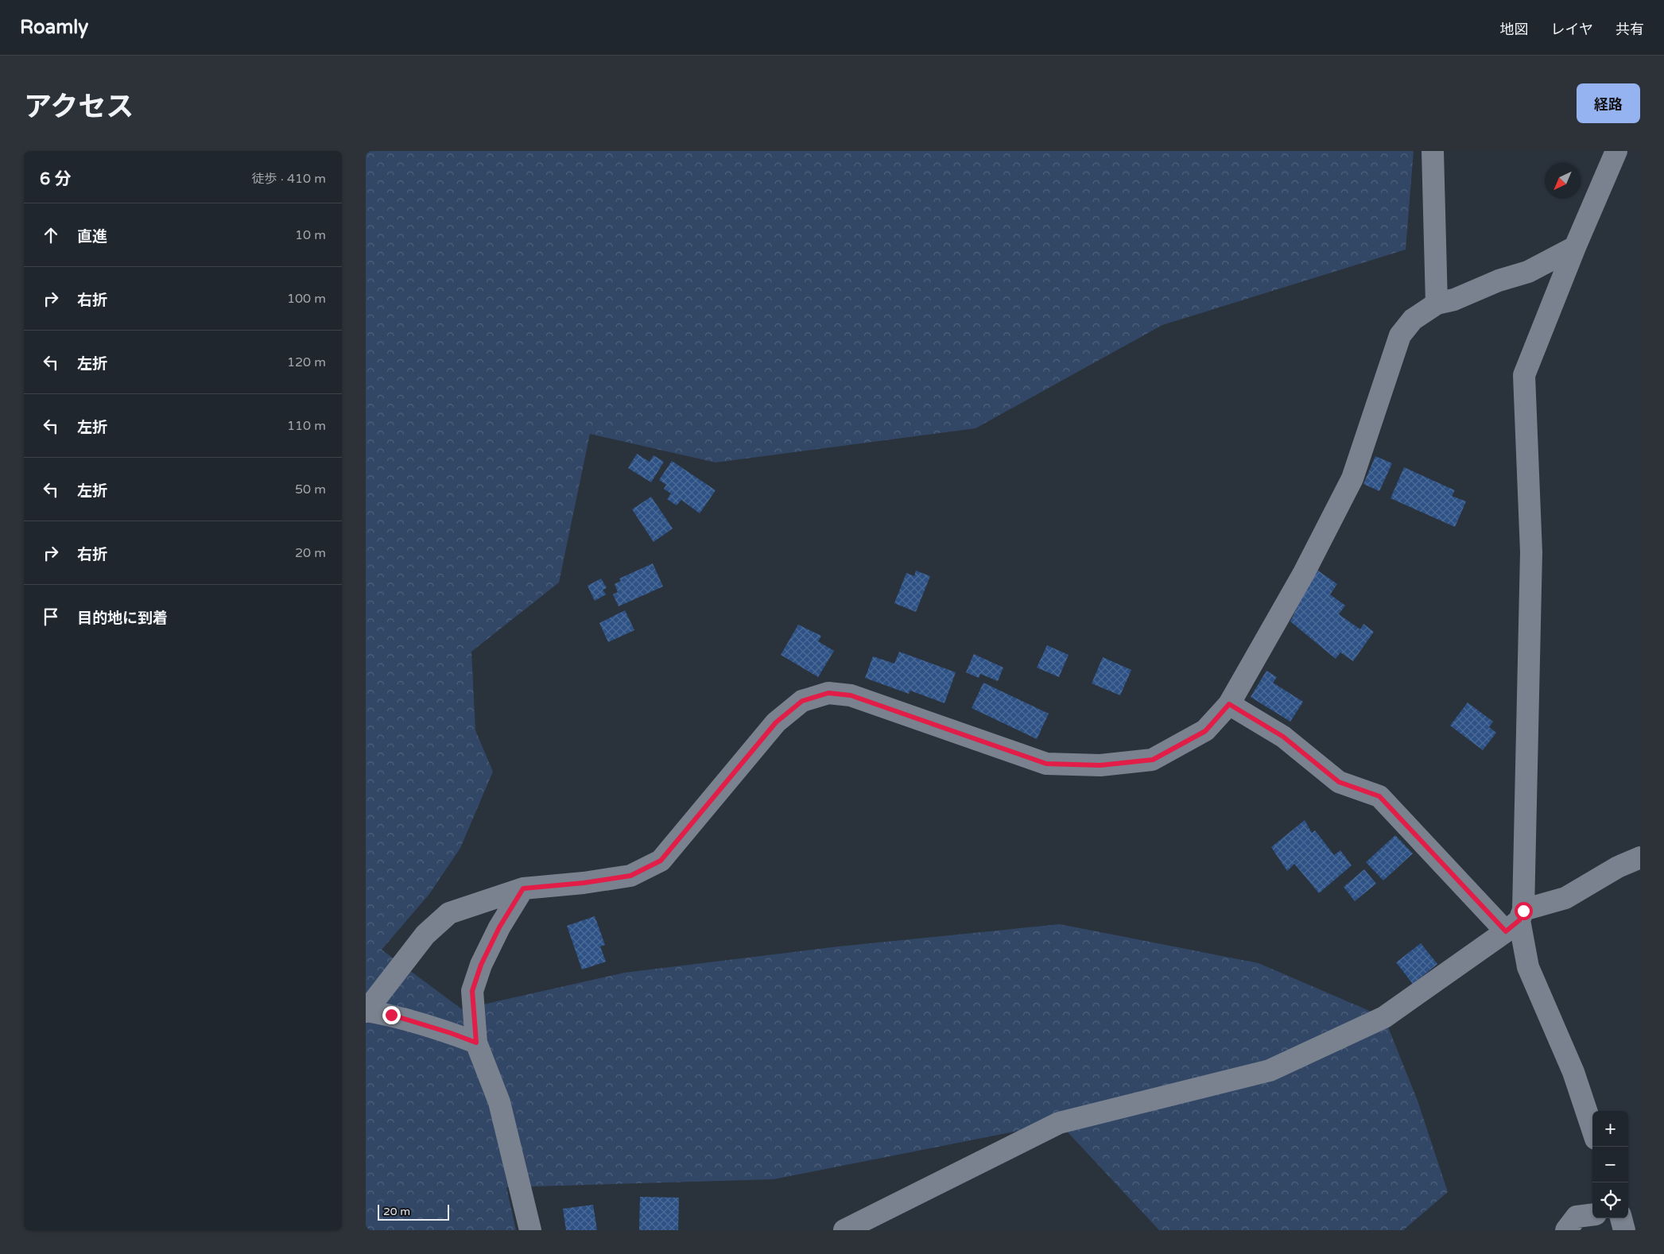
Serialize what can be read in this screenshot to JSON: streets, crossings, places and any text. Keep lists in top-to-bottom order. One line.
{"scale_bar":"20 m","north":"bottom left","page":{"header":"Roamly","nav":["地図","レイヤ","共有"],"title":"アクセス","buttons":"経路","heading":["6 分","徒歩 · 410 m"],"list":[["直進","10 m"],["右折","100 m"],["左折","120 m"],["左折","110 m"],["左折","50 m"],["右折","20 m"],"目的地に到着"],"map_buttons":["+","−"],"scale":"20 m"}}
